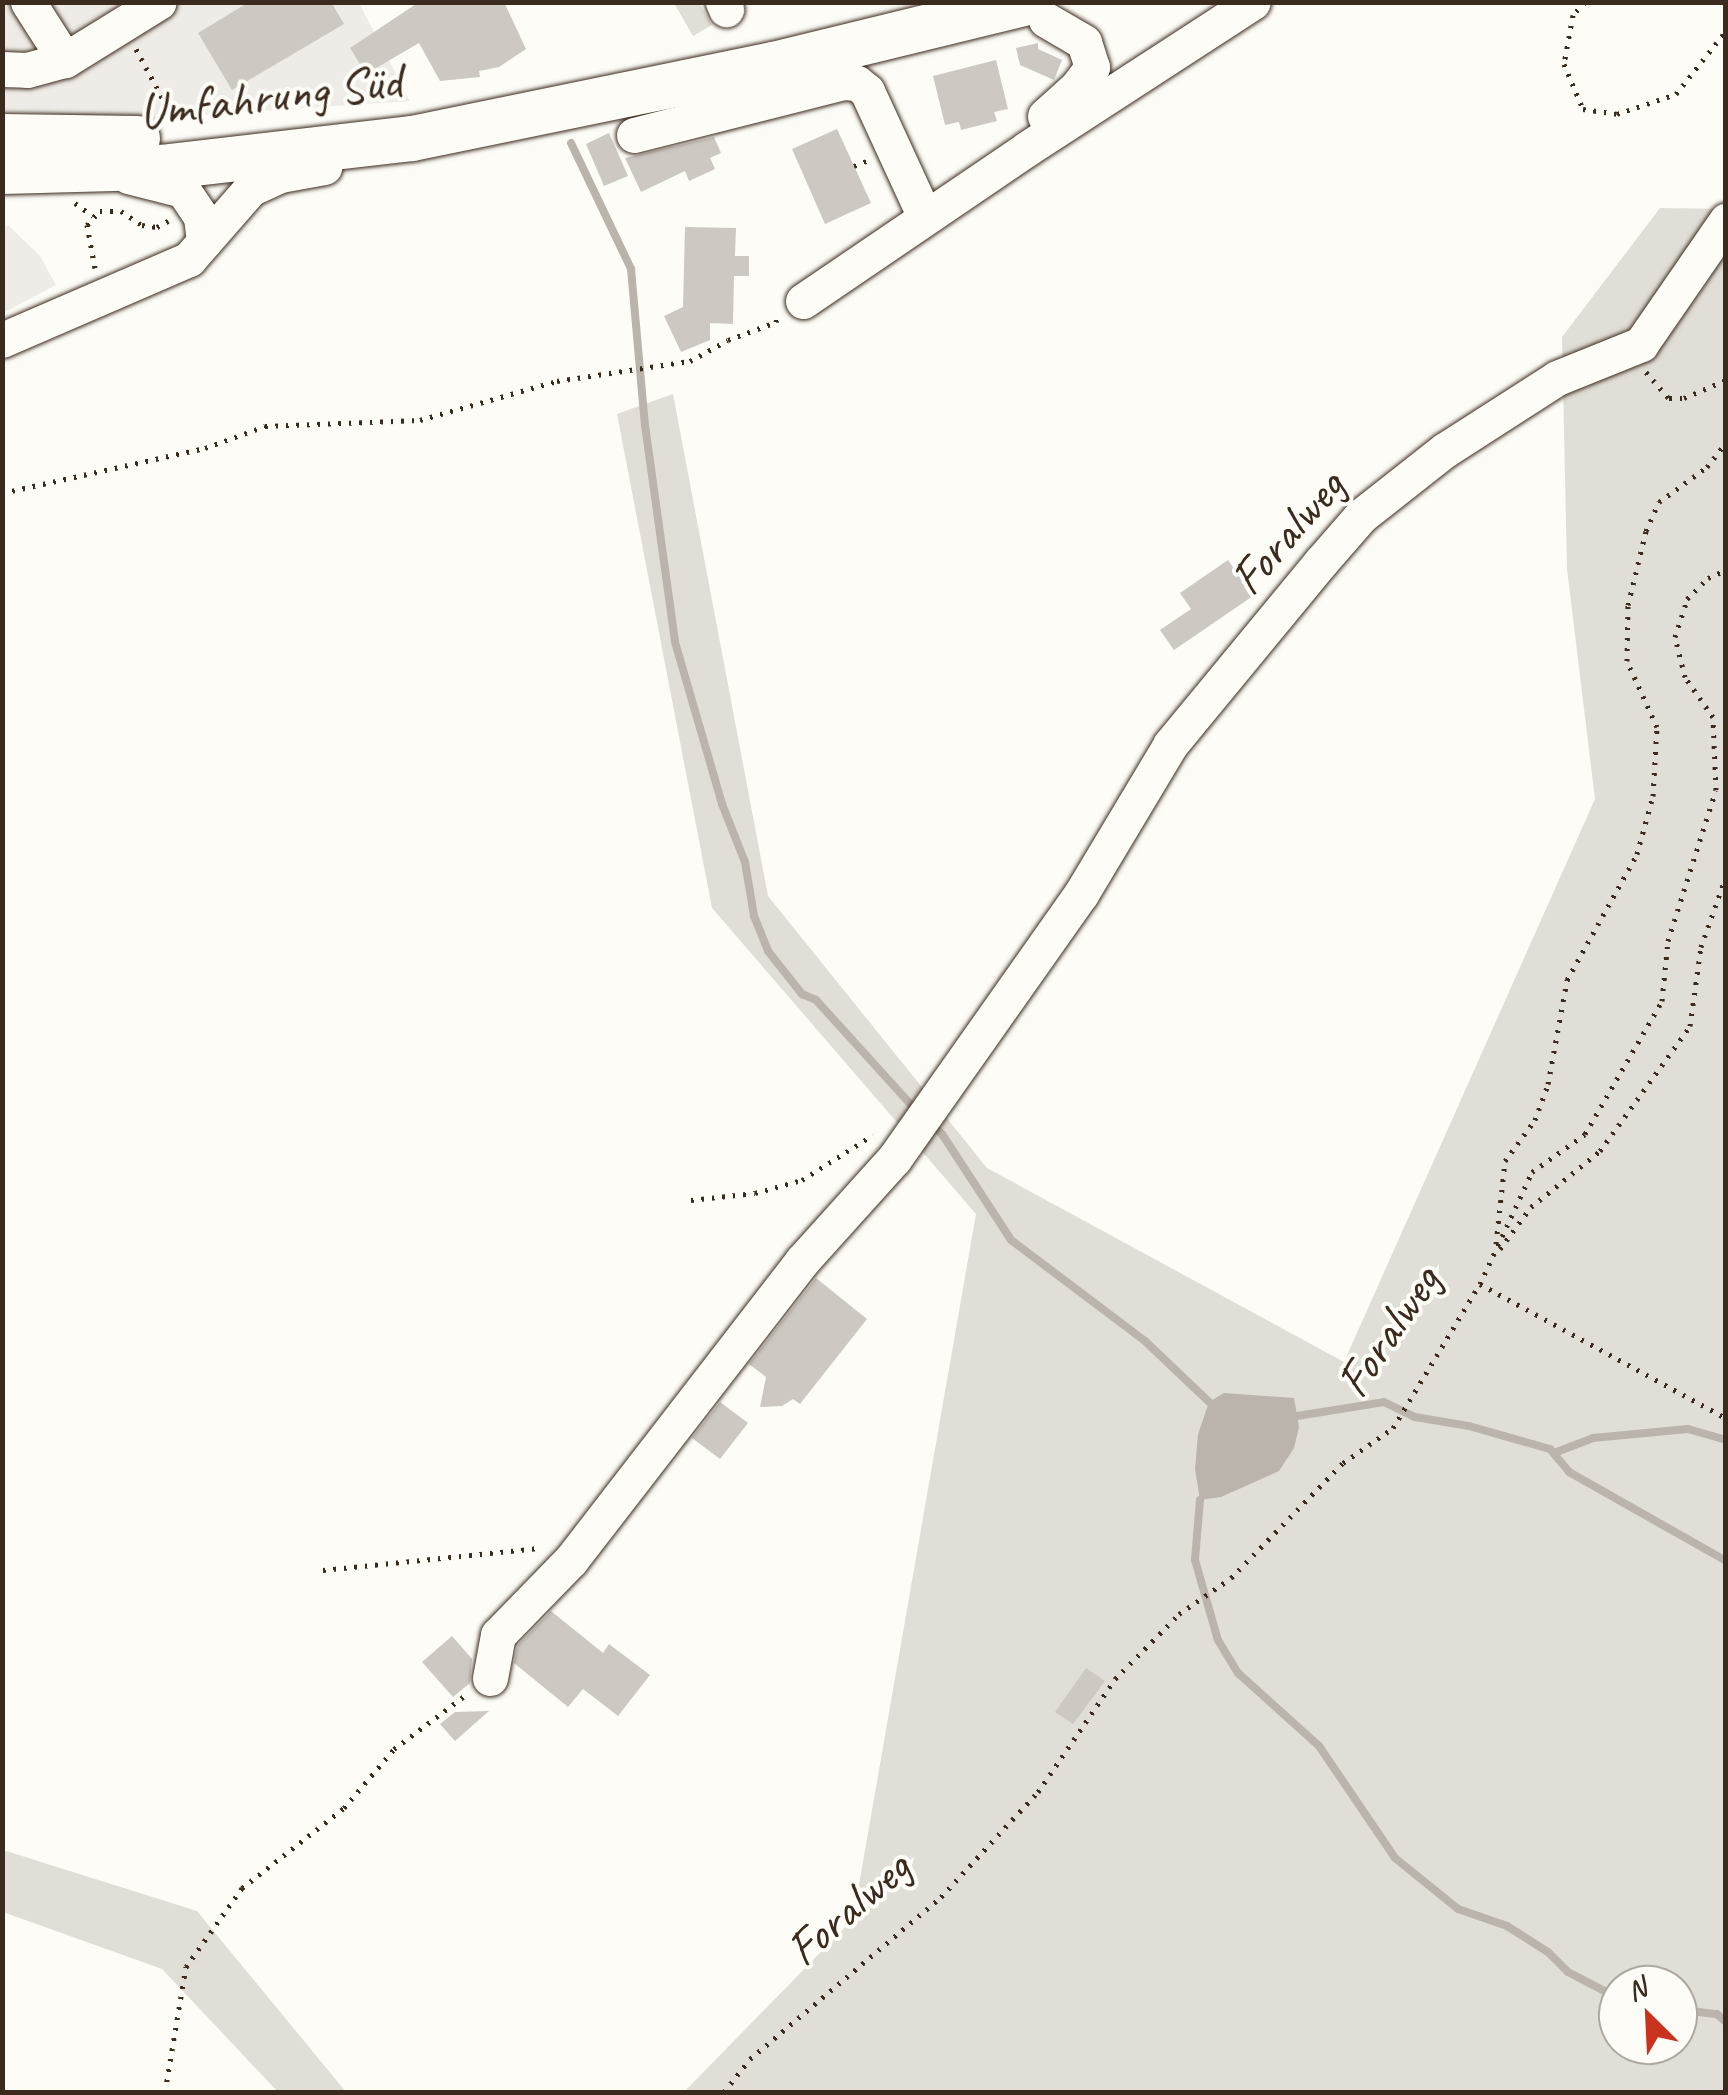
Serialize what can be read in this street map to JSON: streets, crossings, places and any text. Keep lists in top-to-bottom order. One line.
{"streets":{"main road":["Umfahrung Süd"],"street":["Foralweg"]},"north":"top left"}
